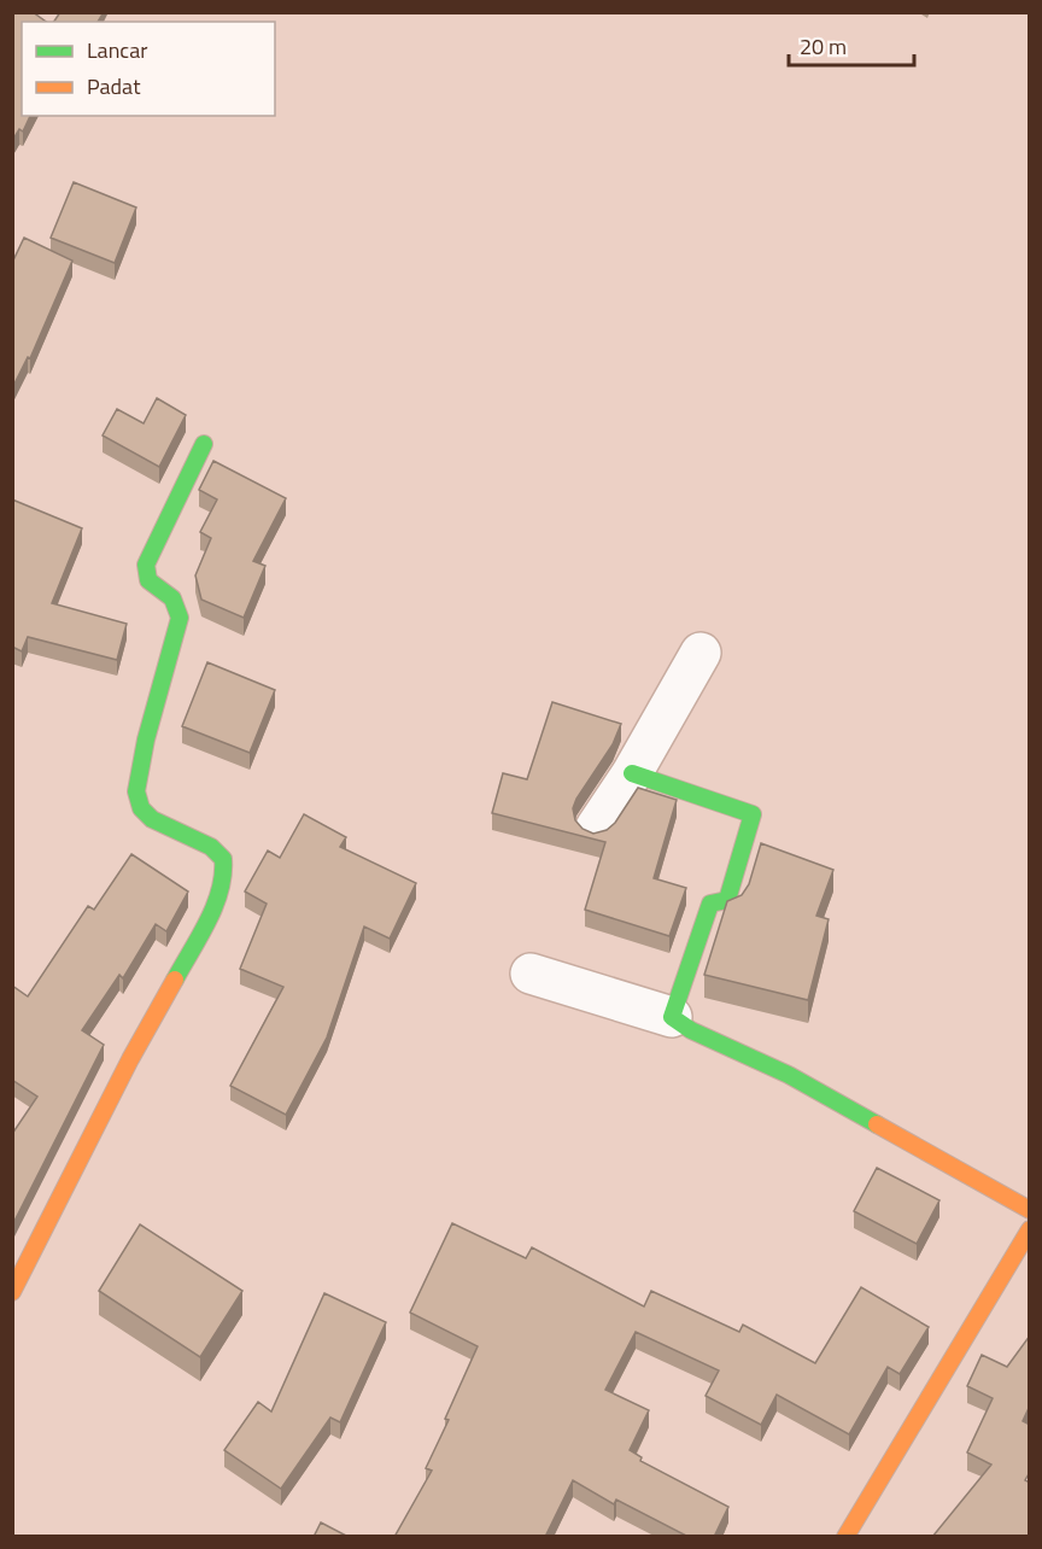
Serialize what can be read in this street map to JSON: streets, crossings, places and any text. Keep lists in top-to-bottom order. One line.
{"legend":["Lancar","Padat"],"scale_bar":"20 m"}
